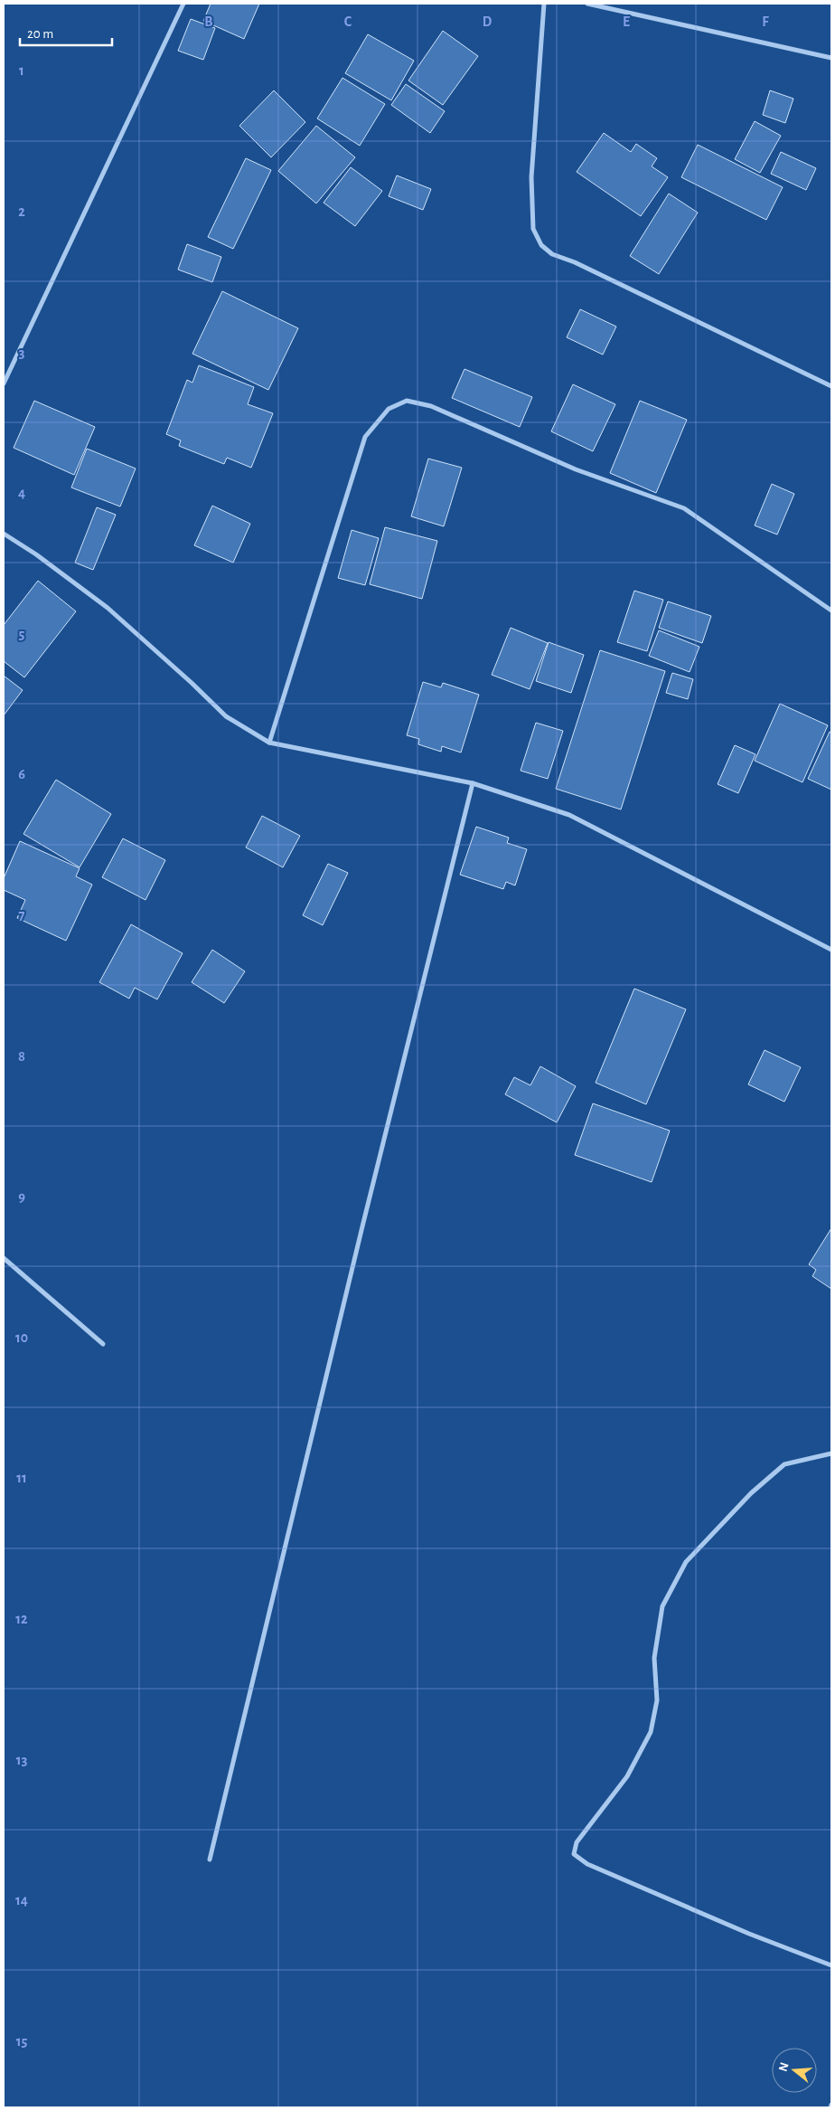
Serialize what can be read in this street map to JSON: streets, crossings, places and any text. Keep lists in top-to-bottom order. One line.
{"scale_bar":"20 m","north":"left","grid":{"columns":["B","C","D","E","F"],"rows":["1","2","3","4","5","6","7","8","9","10","11","12","13","14","15"]}}
